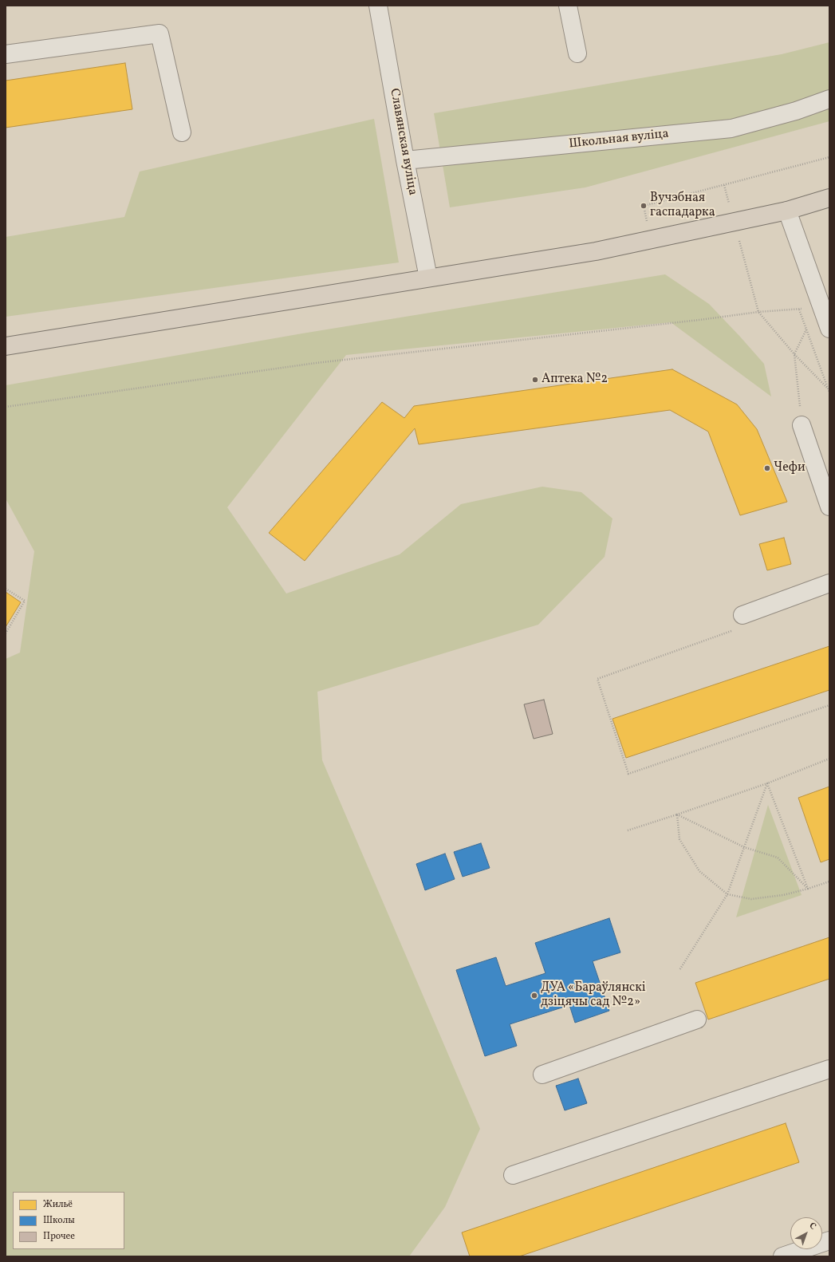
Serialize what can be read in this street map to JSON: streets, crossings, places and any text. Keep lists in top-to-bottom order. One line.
{"streets":{"street":["Школьная вуліца","Славянская вуліца"]},"crossings":[["Школьная вуліца","Славянская вуліца"]],"places":["Вучэбная гаспадарка","Аптека №2","Чефи","ДУА «Бараўлянскі дзіцячы сад №2»"],"legend":["Жильё","Школы","Прочее"],"north":"top right"}
